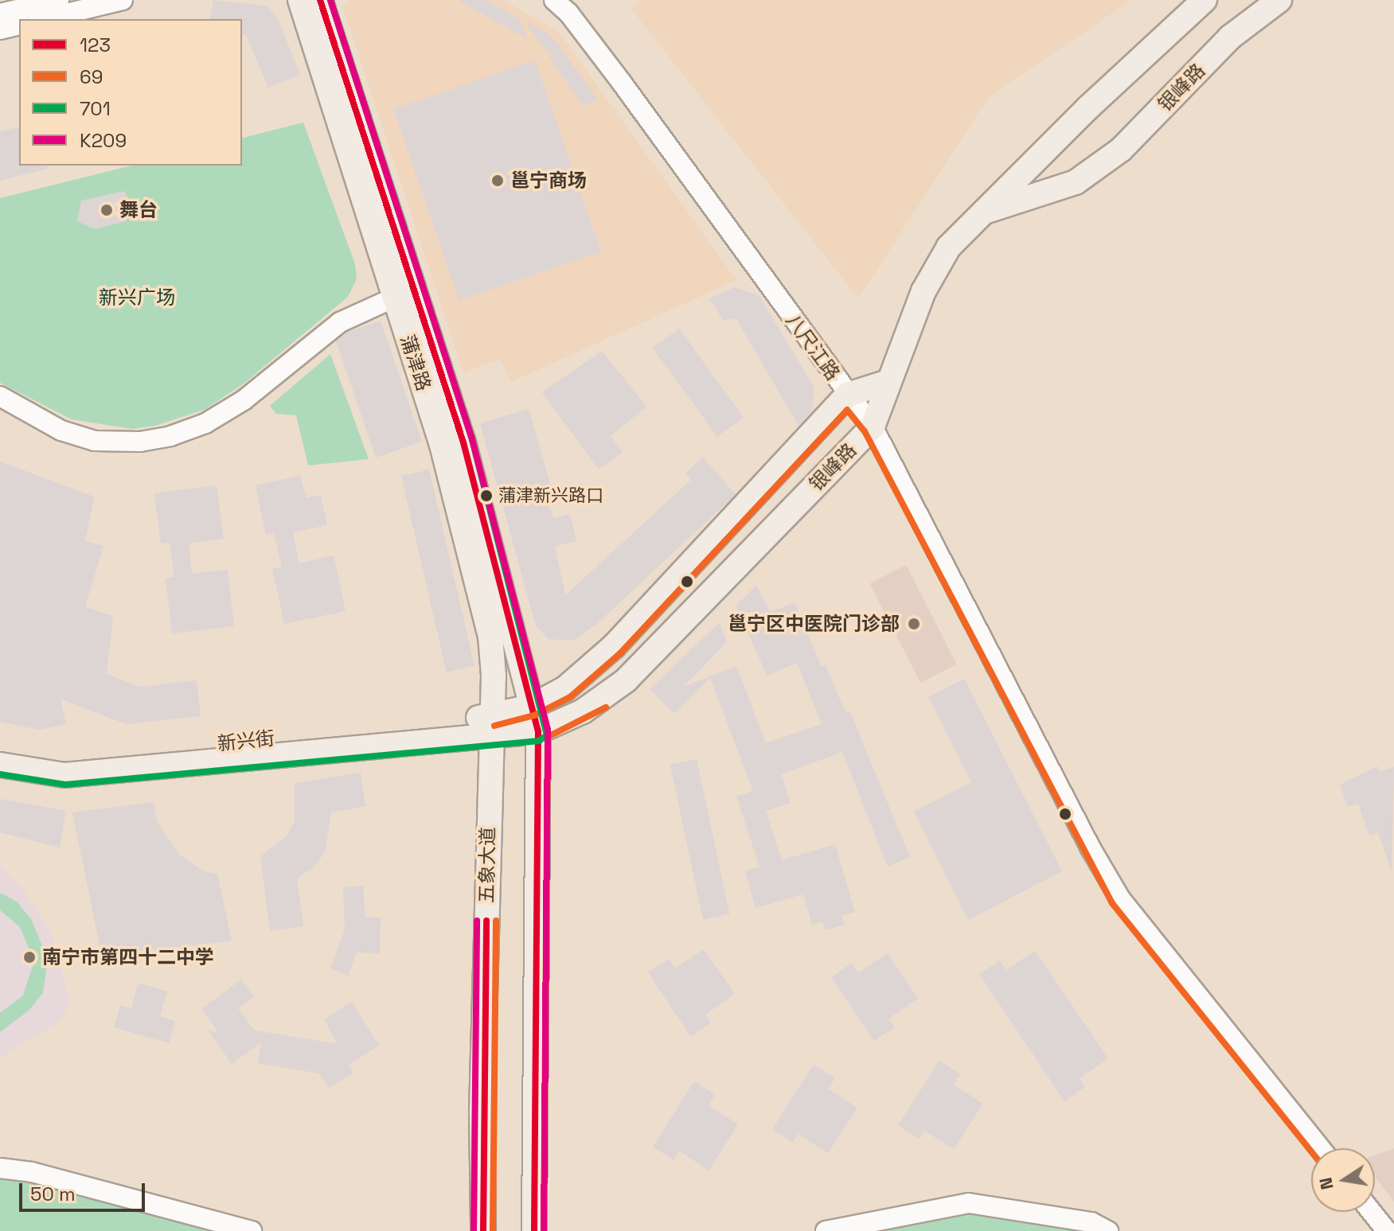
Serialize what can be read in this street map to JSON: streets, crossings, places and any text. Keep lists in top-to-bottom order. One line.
{"streets":{"main road":["银峰路","蒲津路","新兴街","五象大道"],"street":["八尺江路"]},"crossings":[["银峰路","八尺江路"],["银峰路","蒲津路"],["银峰路","新兴街"],["银峰路","五象大道"],["蒲津路","新兴街"],["蒲津路","五象大道"],["新兴街","五象大道"]],"parks":["新兴广场"],"places":["邕宁商场","舞台","蒲津新兴路口","邕宁区中医院门诊部","南宁市第四十二中学"],"lines":["transit line 123","transit line 701","transit line K209","transit line 69"],"legend":["123","69","701","K209"],"scale_bar":"50 m","north":"left"}
